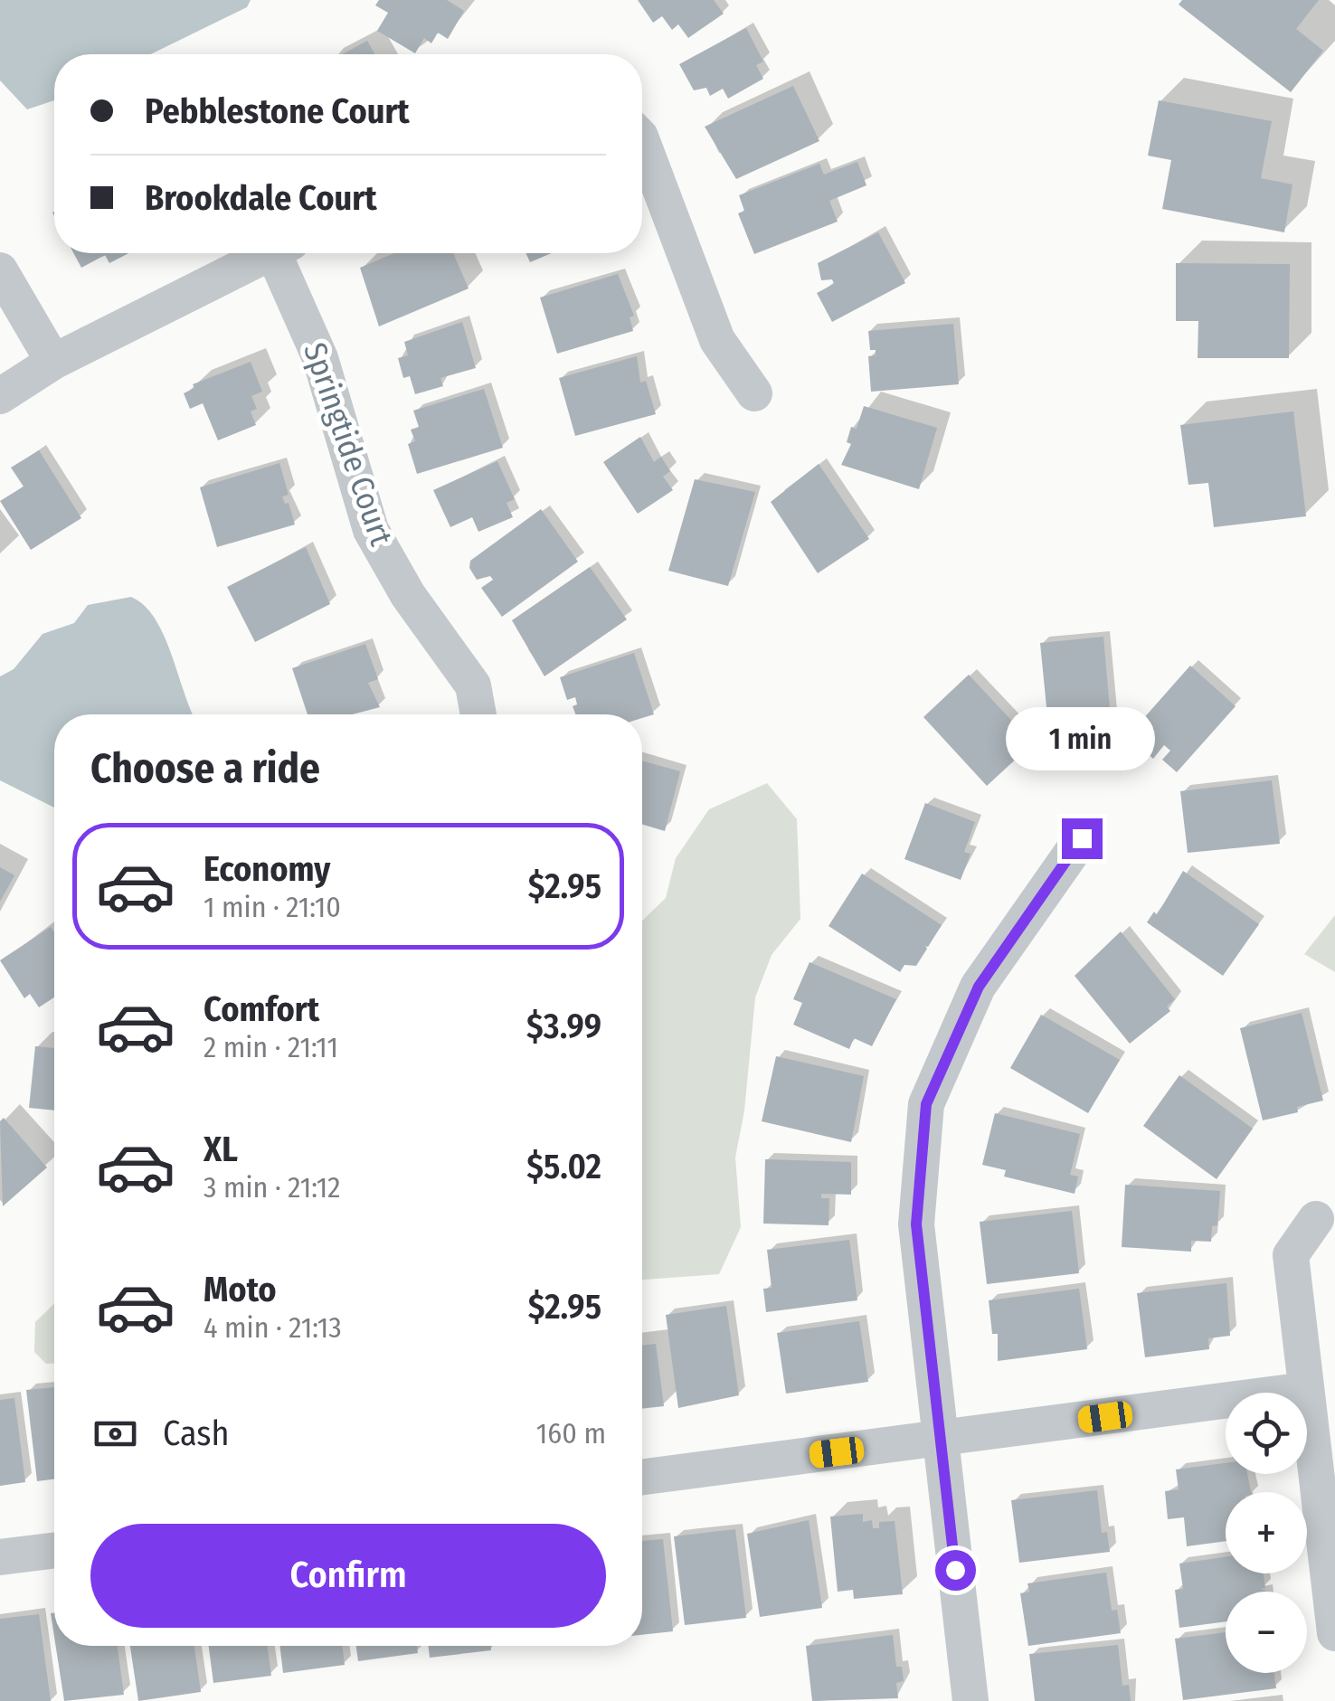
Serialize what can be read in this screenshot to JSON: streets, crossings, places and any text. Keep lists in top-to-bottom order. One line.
{"streets":{"street":["Springtide Court"]},"page":{"banner":["Pebblestone Court","Brookdale Court"],"bubble":"1 min","heading":"Choose a ride","list":[{"name":"Economy","note":"1 min · 21:10","value":"$2.95"},{"name":"Comfort","note":"2 min · 21:11","value":"$3.99"},{"name":"XL","note":"3 min · 21:12","value":"$5.02"},{"name":"Moto","note":"4 min · 21:13","value":"$2.95"}],"pay":["Cash","160 m"],"map_buttons":["+","−"],"buttons":"Confirm"}}
